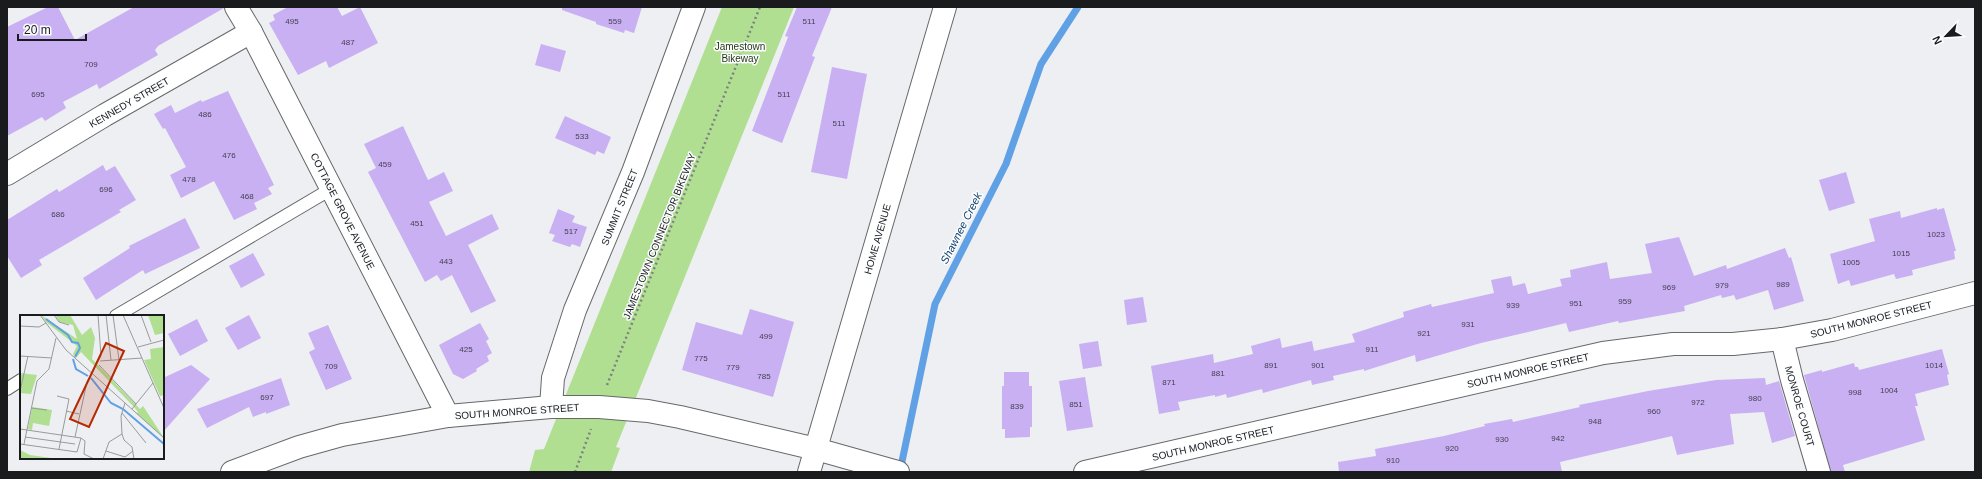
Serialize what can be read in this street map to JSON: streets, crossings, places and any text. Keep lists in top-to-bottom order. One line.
{"streets":{"street":["KENNEDY STREET","SUMMIT STREET","COTTAGE GROVE AVENUE","HOME AVENUE","SOUTH MONROE STREET","MONROE COURT"],"path":["JAMESTOWN CONNECTOR BIKEWAY"]},"crossings":[["KENNEDY STREET","COTTAGE GROVE AVENUE"],["SUMMIT STREET","SOUTH MONROE STREET"],["COTTAGE GROVE AVENUE","SOUTH MONROE STREET"],["JAMESTOWN CONNECTOR BIKEWAY","SOUTH MONROE STREET"],["HOME AVENUE","SOUTH MONROE STREET"],["SOUTH MONROE STREET","MONROE COURT"]],"water":["Shawnee Creek"],"parks":["Jamestown Bikeway"],"house_numbers":["495","559","511","487","709","695","511","486","511","533","476","459","478","696","468","686","451","517","1023","1015","443","1005","989","979","969","959","951","939","931","921","499","425","911","775","891","901","1014","709","779","881","785","871","1004","998","697","980","972","851","839","960","948","942","930","920","910"],"scale_bar":"20 m","north":"bottom left"}
